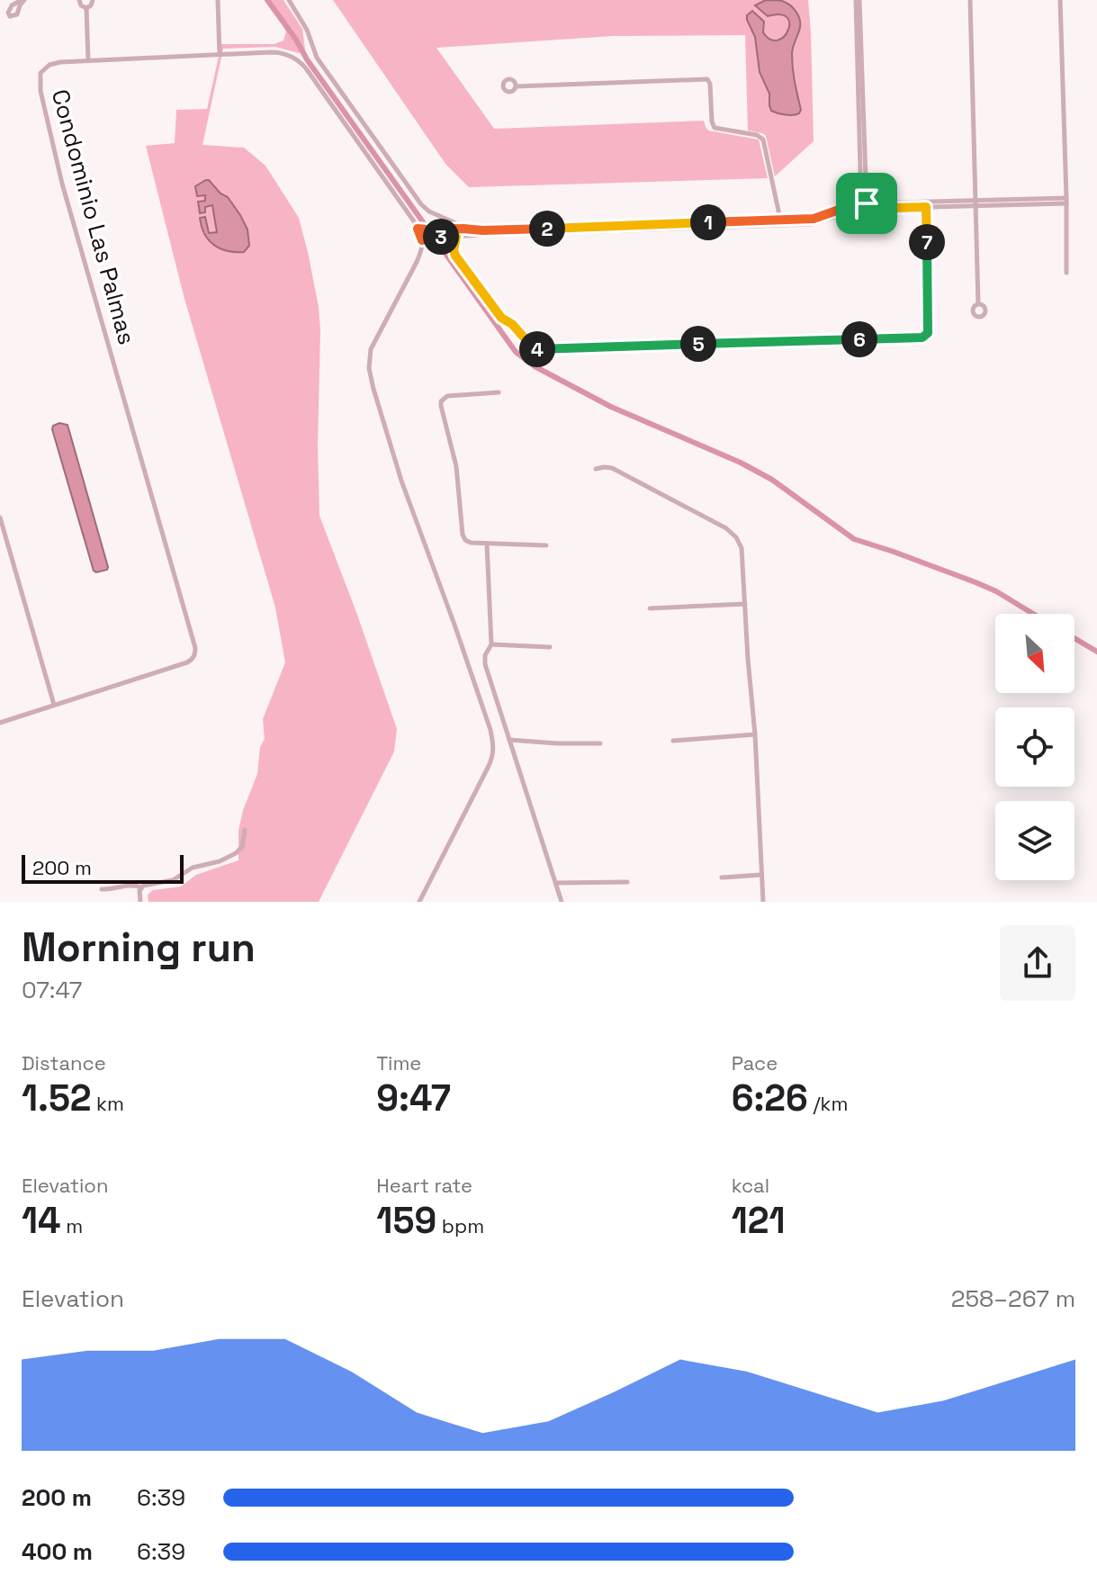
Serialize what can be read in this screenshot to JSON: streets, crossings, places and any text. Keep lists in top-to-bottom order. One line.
{"streets":{"street":["Condominio Las Palmas"]},"scale_bar":"200 m","north":"bottom right","page":{"pins":["1","2","3","7","6","5","4"],"scale":"200 m","heading":["Morning run","07:47"],"stats":[["Distance","1.52 km"],["Time","9:47"],["Pace","6:26 /km"],["Elevation","14 m"],["Heart rate","159 bpm"],["kcal","121"]],"chart":["Elevation","258–267 m"],"list":[{"name":"200 m","note":"6:39"},{"name":"400 m","note":"6:39"}]}}
